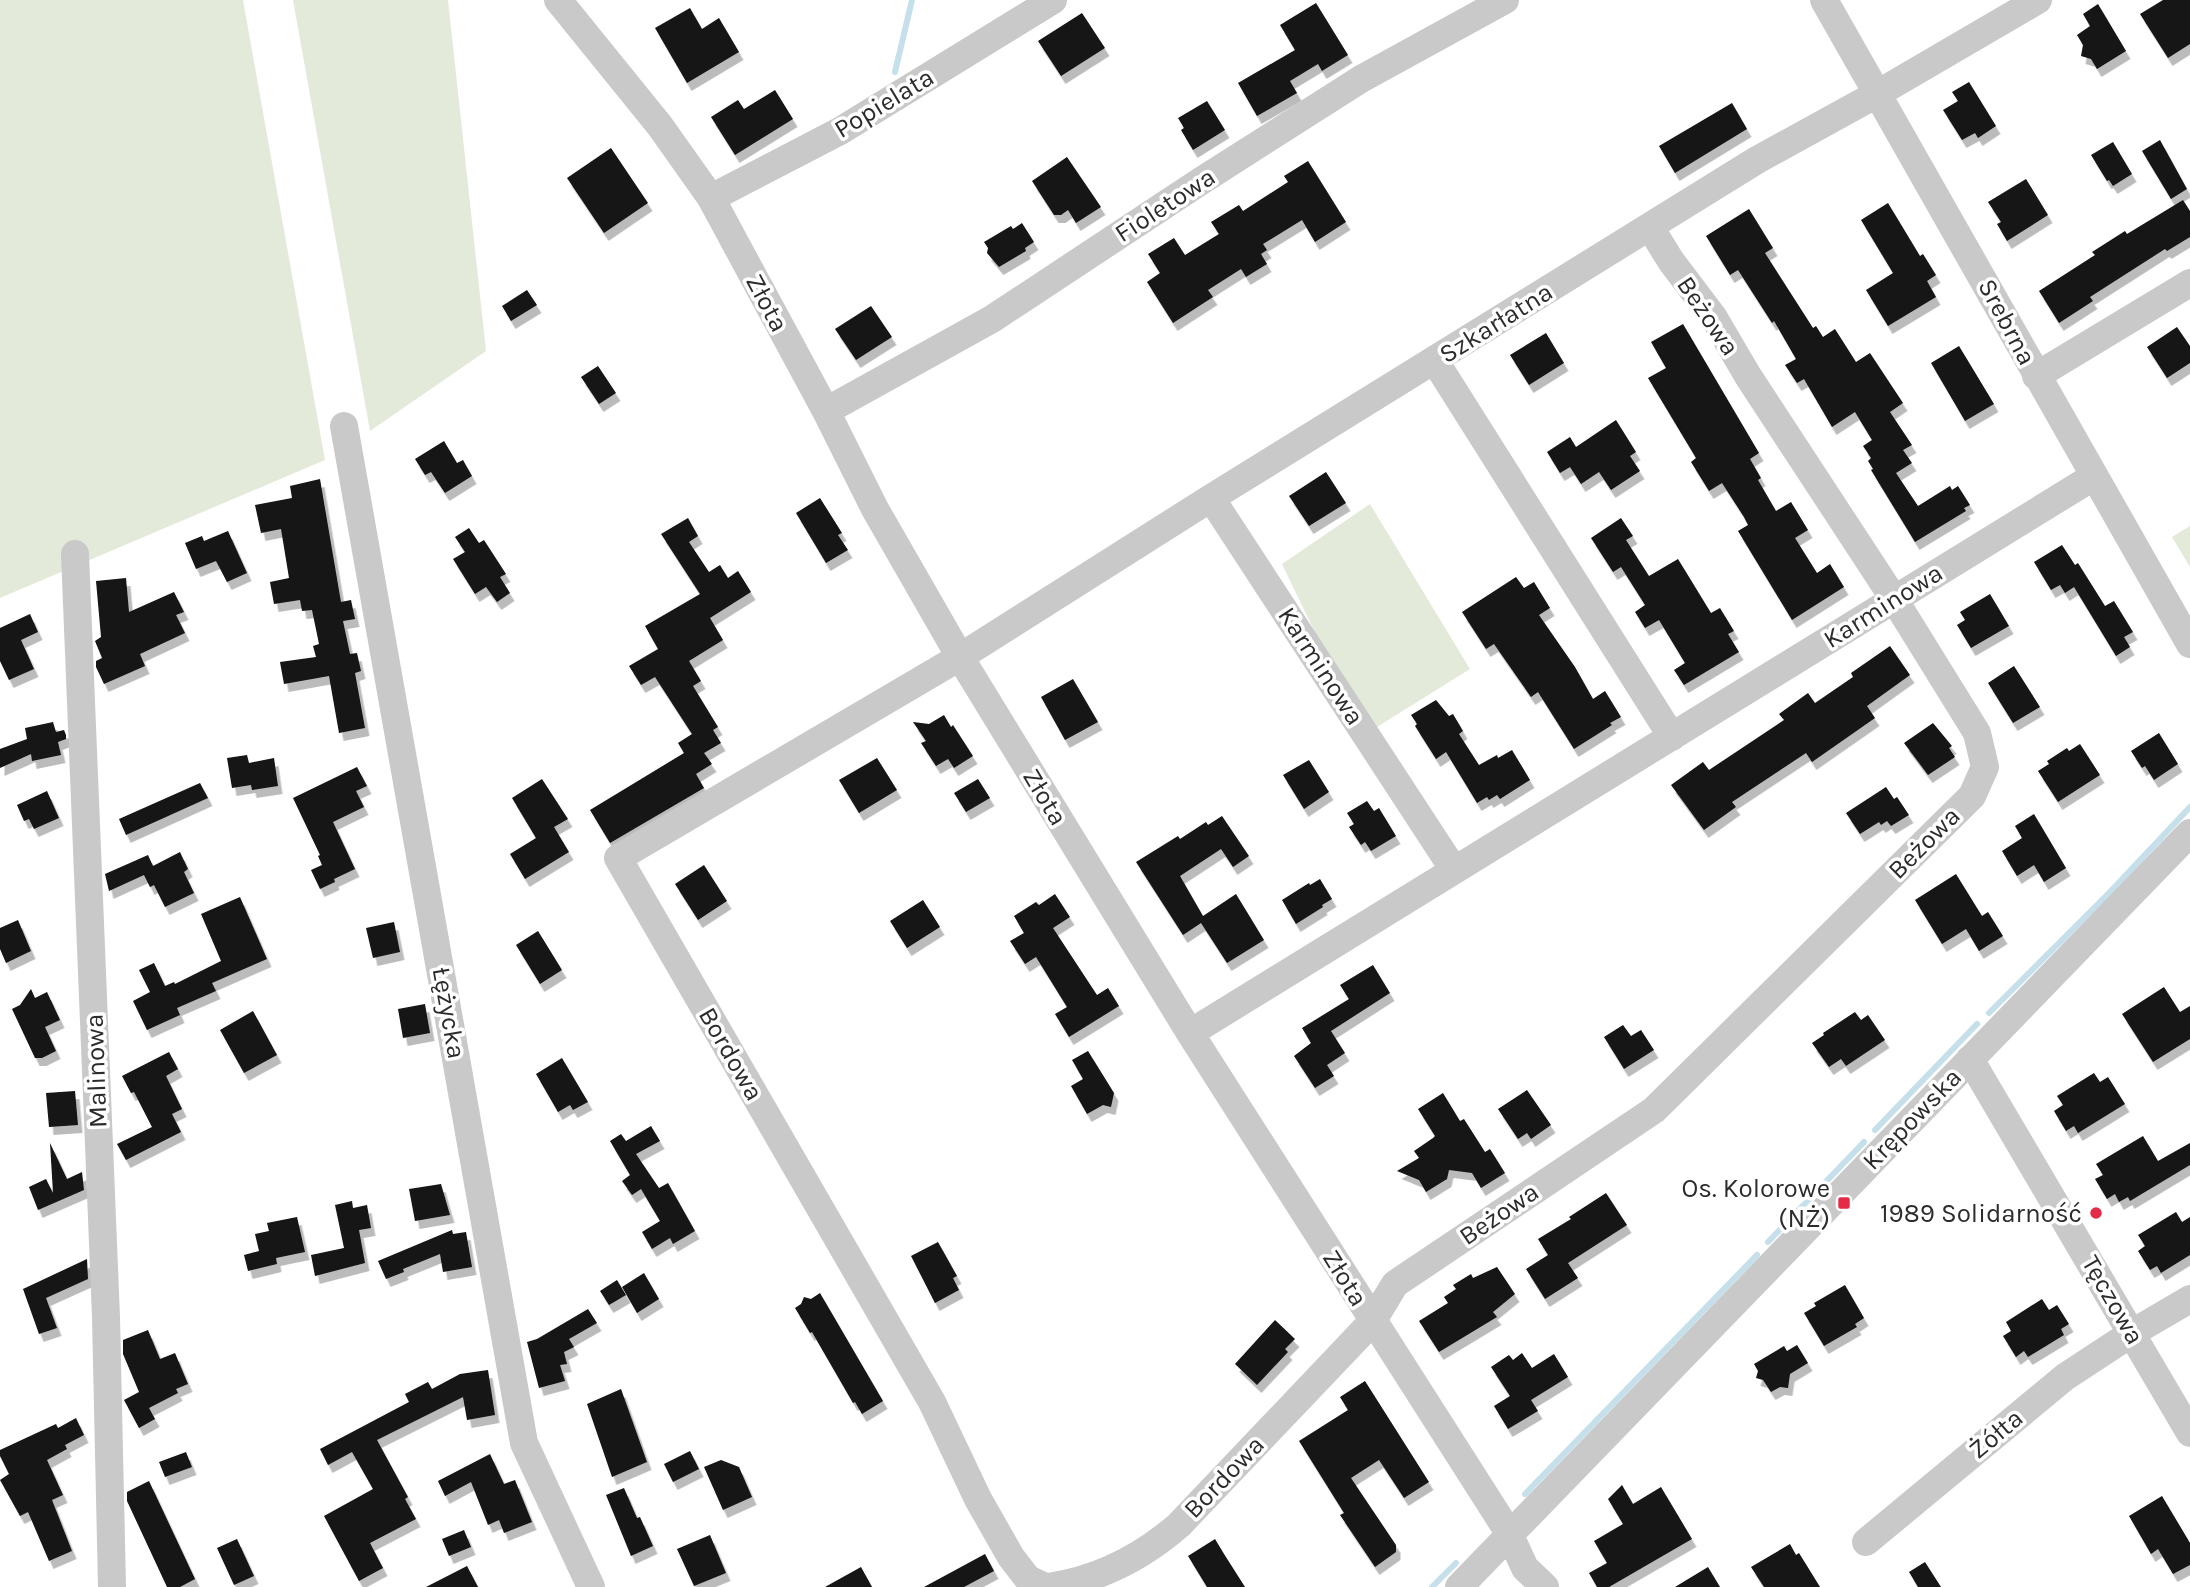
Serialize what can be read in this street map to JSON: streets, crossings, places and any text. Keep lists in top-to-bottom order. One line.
{"streets":{"street":["Popielata","Fioletowa","Złota","Beżowa","Srebrna","Szkarłatna","Karminowa","Łężycka","Bordowa","Malinowa","Krępowska","Tęczowa","Żółta"]},"crossings":[["Popielata","Złota"],["Fioletowa","Złota"],["Złota","Beżowa"],["Złota","Szkarłatna"],["Złota","Karminowa"],["Złota","Bordowa"],["Złota","Krępowska"],["Beżowa","Szkarłatna"],["Beżowa","Karminowa"],["Beżowa","Bordowa"],["Srebrna","Szkarłatna"],["Srebrna","Karminowa"],["Szkarłatna","Karminowa"],["Szkarłatna","Bordowa"],["Krępowska","Tęczowa"],["Tęczowa","Żółta"]],"places":{"transit":["Os. Kolorowe (NŻ)"],"other":["1989 Solidarność"]}}
